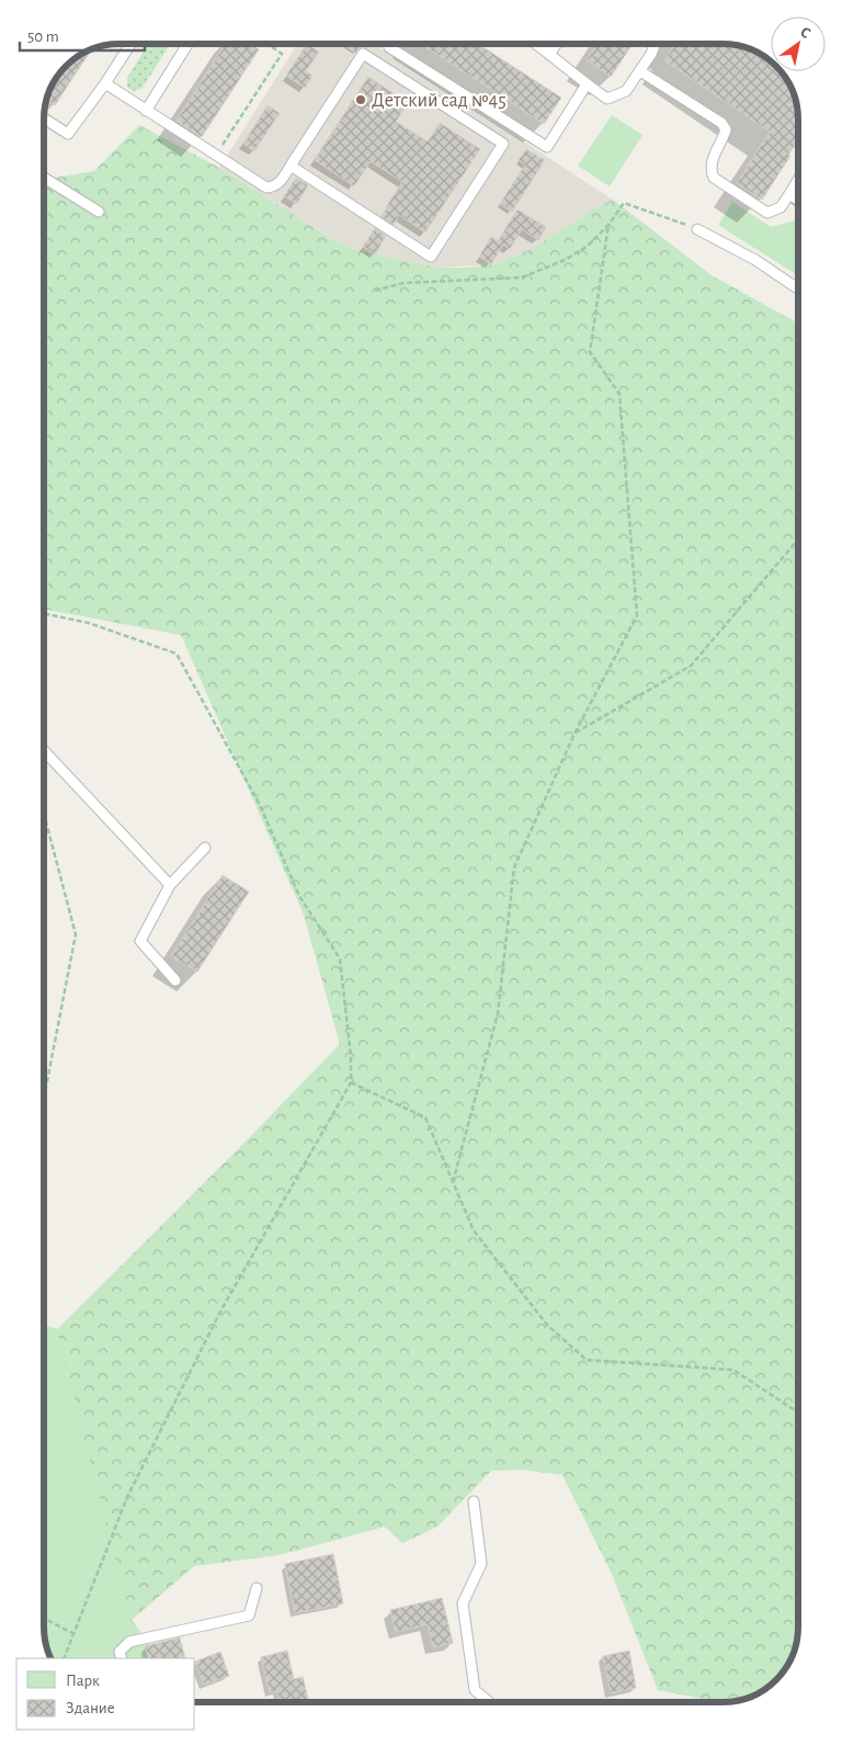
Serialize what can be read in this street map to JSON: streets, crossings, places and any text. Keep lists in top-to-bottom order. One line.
{"places":["Детский сад №45"],"legend":["Парк","Здание"],"scale_bar":"50 m","north":"top right"}
